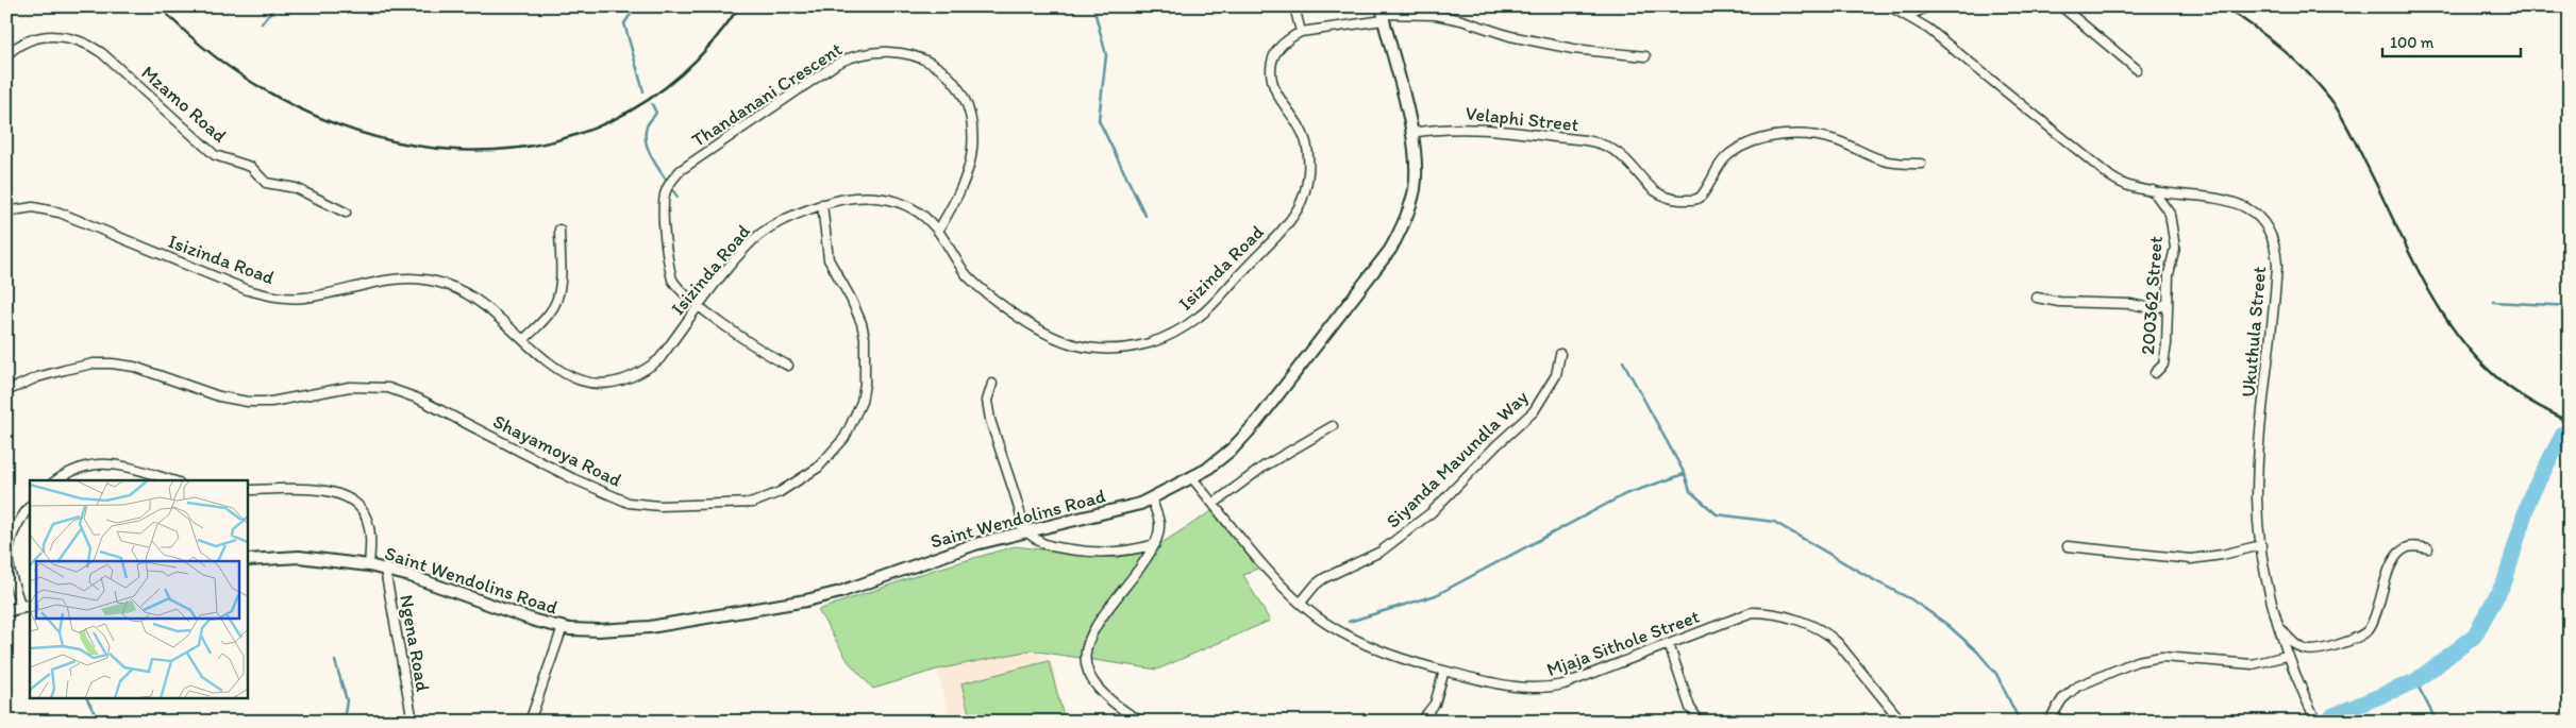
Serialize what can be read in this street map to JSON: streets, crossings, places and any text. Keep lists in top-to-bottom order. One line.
{"streets":{"street":["Thandanani Crescent","Mzamo Road","Velaphi Street","Isizinda Road","200362 Street","Ukuthula Street","Shayamoya Road","Siyanda Mavundla Way","Saint Wendolins Road","Ngena Road","Mjaja Sithole Street"]},"crossings":[["Thandanani Crescent","Isizinda Road"],["Velaphi Street","Saint Wendolins Road"],["Isizinda Road","Shayamoya Road"],["Isizinda Road","Saint Wendolins Road"],["200362 Street","Ukuthula Street"],["Siyanda Mavundla Way","Mjaja Sithole Street"],["Saint Wendolins Road","Ngena Road"],["Saint Wendolins Road","Mjaja Sithole Street"]],"scale_bar":"100 m"}
